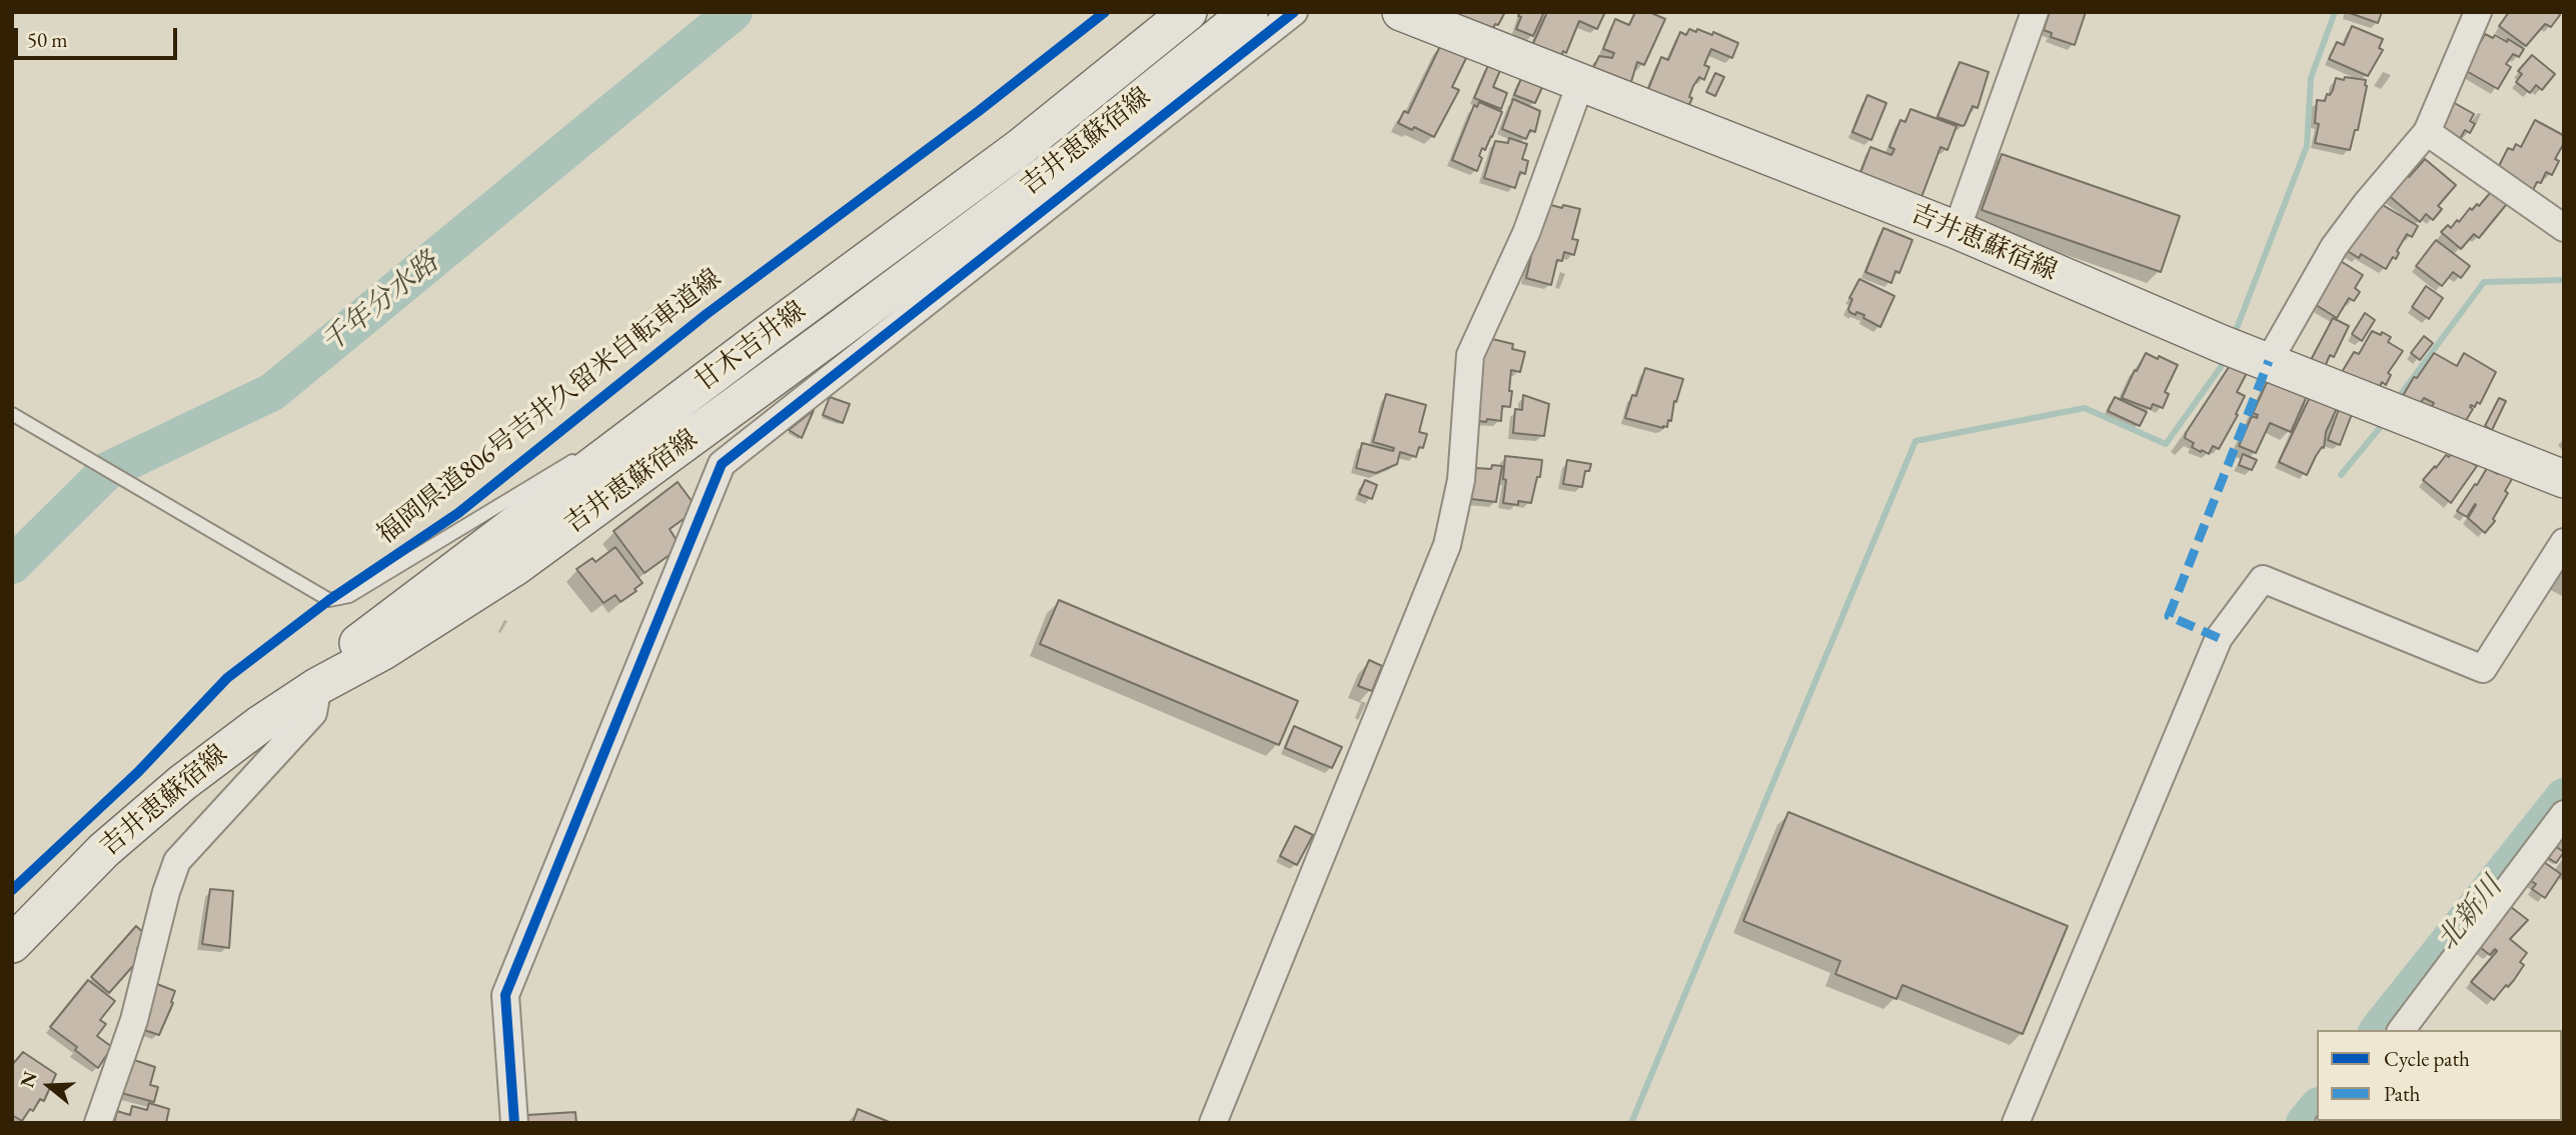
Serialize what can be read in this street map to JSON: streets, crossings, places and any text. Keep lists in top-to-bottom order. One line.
{"streets":{"main road":["吉井恵蘇宿線","甘木吉井線"],"cycle path":["福岡県道806号吉井久留米自転車道線"]},"crossings":[["吉井恵蘇宿線","甘木吉井線"]],"water":["千年分水路","北新川"],"legend":["Cycle path","Path"],"scale_bar":"50 m","north":"left"}
